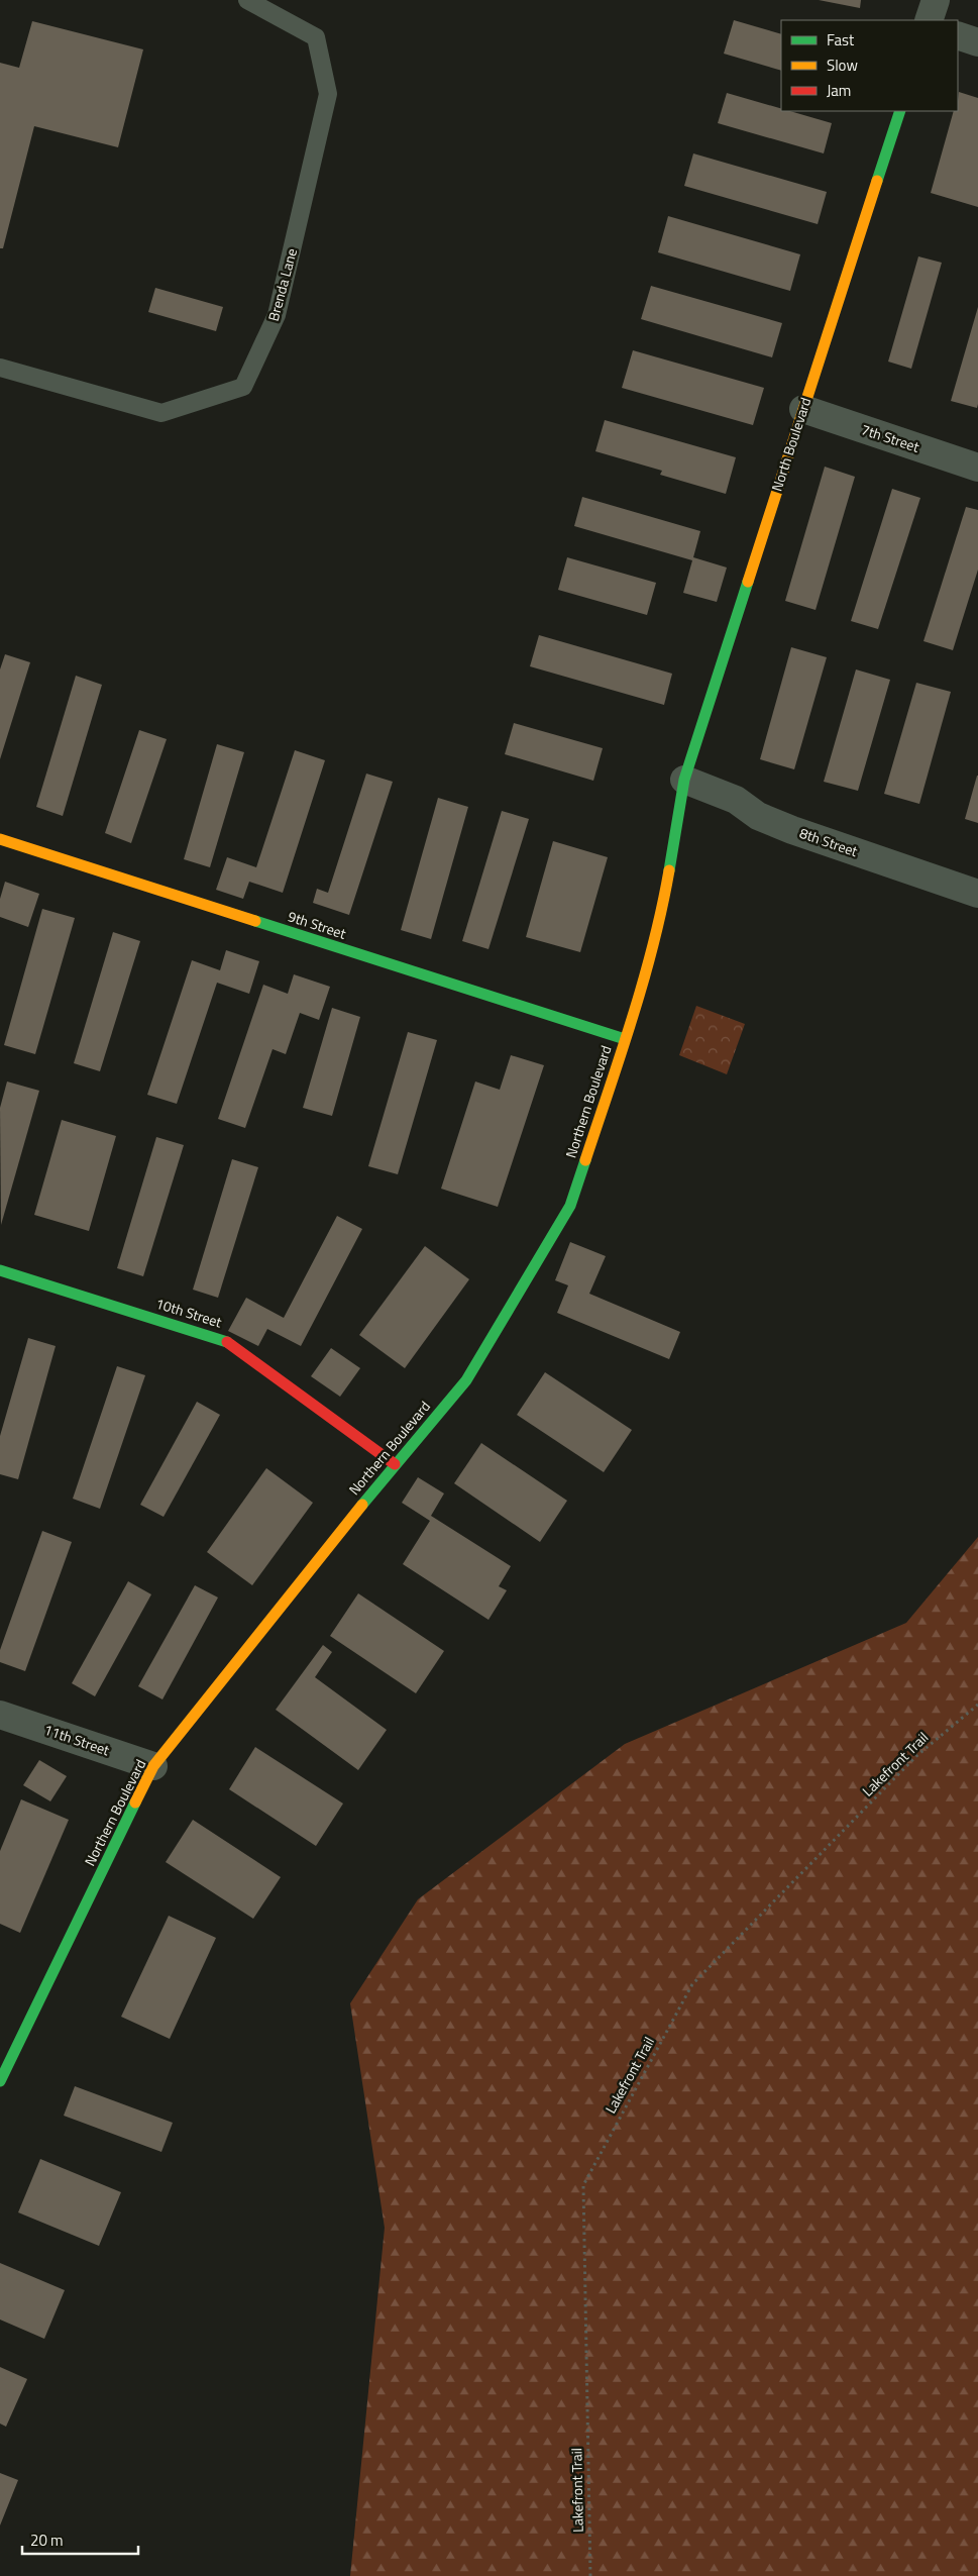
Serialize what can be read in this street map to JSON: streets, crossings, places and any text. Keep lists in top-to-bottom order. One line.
{"streets":{"street":["7th Street","North Boulevard","8th Street","9th Street","Northern Boulevard","10th Street","11th Street"],"lane":["Brenda Lane"],"path":["Lakefront Trail"]},"crossings":[["7th Street","North Boulevard"],["North Boulevard","8th Street"],["North Boulevard","Northern Boulevard"],["8th Street","Northern Boulevard"],["9th Street","Northern Boulevard"],["Northern Boulevard","10th Street"],["Northern Boulevard","11th Street"]],"legend":["Fast","Slow","Jam"],"scale_bar":"20 m"}
